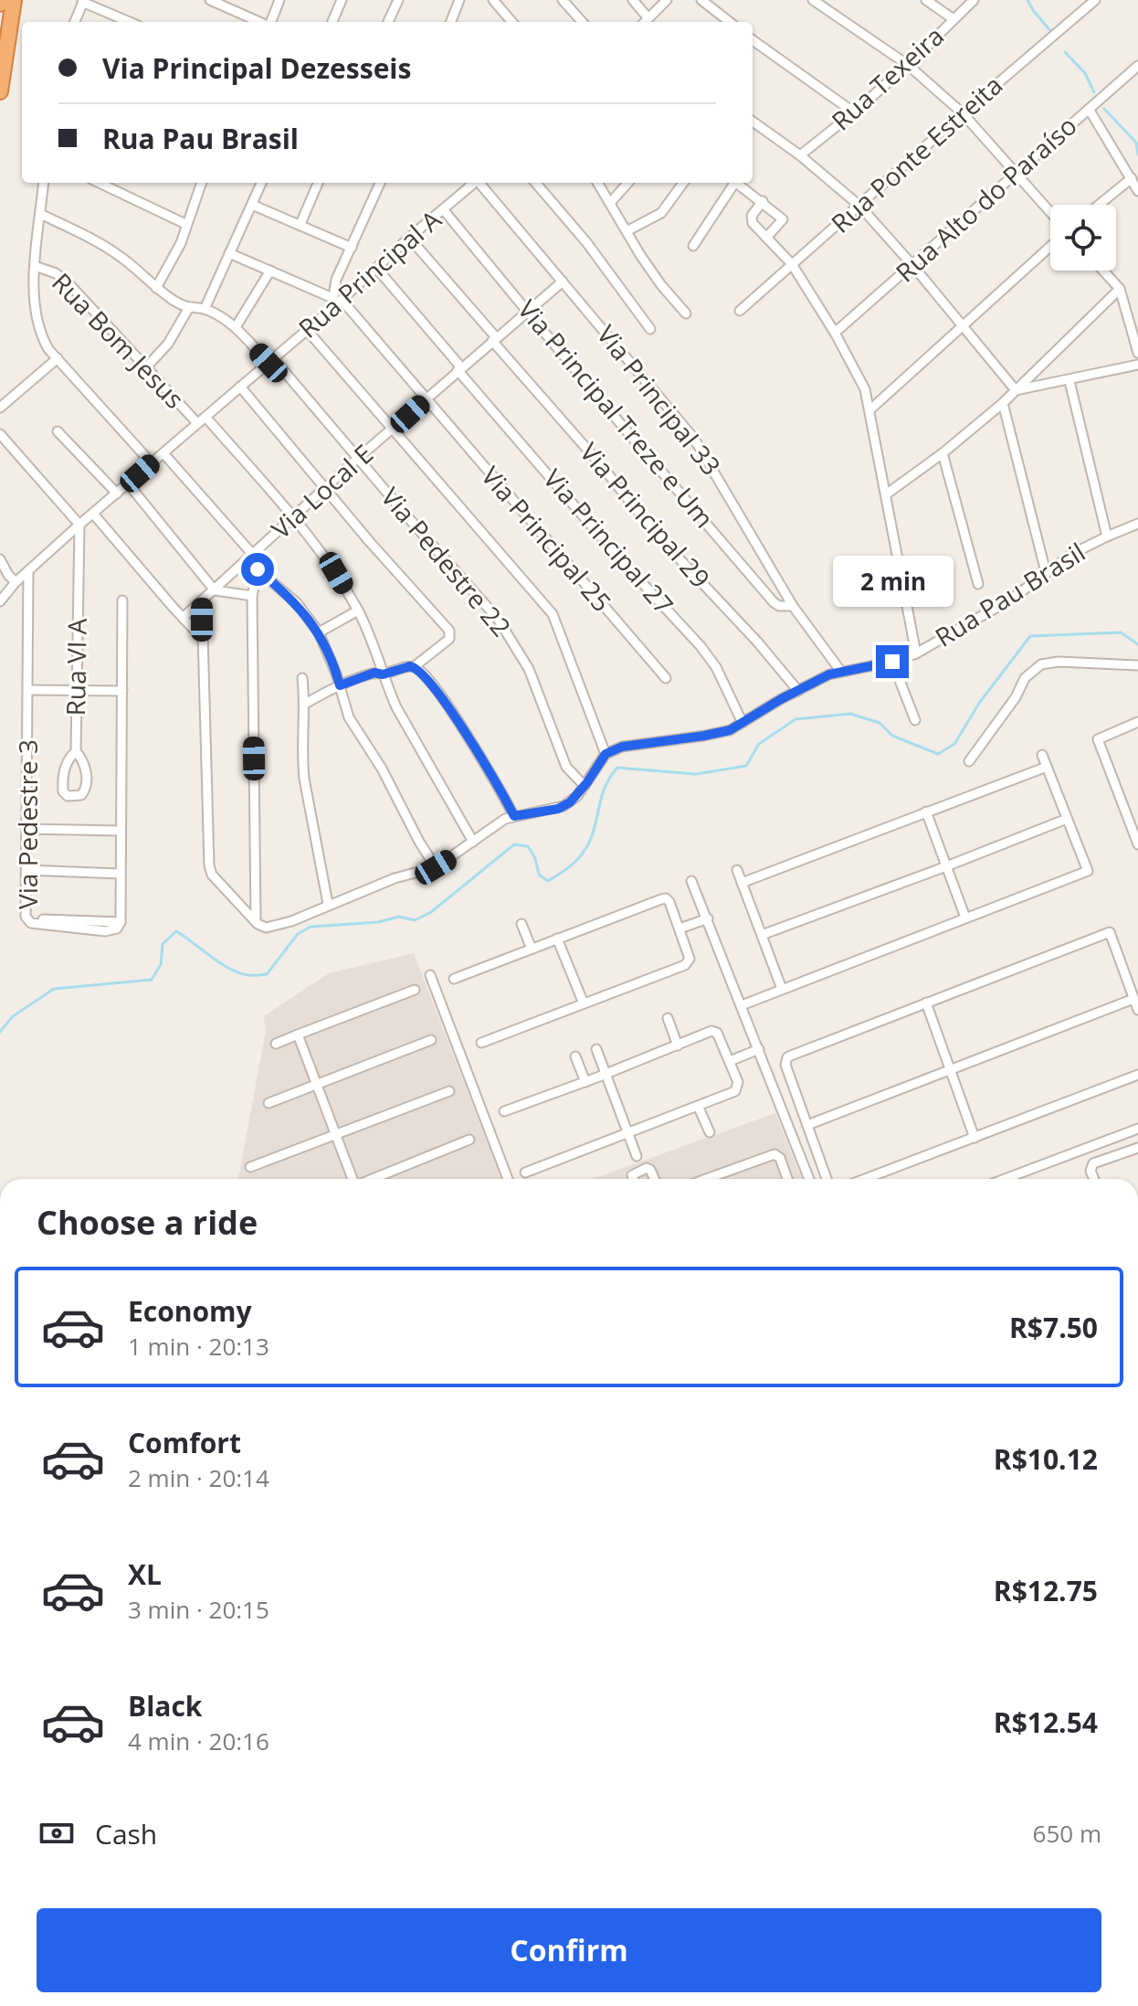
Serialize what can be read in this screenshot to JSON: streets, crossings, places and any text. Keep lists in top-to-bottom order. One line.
{"streets":{"street":["Rua Texeira","Rua Ponte Estreita","Rua Alto do Paraíso","Rua Principal A","Rua Bom Jesus","Via Principal 33","Via Principal Treze e Um","Via Local E","Via Principal 29","Via Principal 25","Via Principal 27","Via Pedestre 22","Rua Pau Brasil","Rua VI A","Via Pedestre 3"]},"crossings":[["Rua Principal A","Rua Bom Jesus"],["Rua Principal A","Via Principal Treze e Um"],["Rua Principal A","Via Principal 29"],["Rua Principal A","Via Principal 25"],["Rua Principal A","Via Principal 27"],["Rua Principal A","Via Pedestre 22"],["Rua Principal A","Rua VI A"],["Rua Principal A","Via Pedestre 3"],["Rua Bom Jesus","Via Local E"],["Via Principal 33","Via Principal Treze e Um"],["Via Principal 33","Via Local E"],["Via Principal 33","Rua Pau Brasil"],["Via Principal Treze e Um","Via Local E"],["Via Local E","Via Principal 29"],["Via Local E","Via Principal 25"],["Via Local E","Via Principal 27"],["Via Local E","Via Pedestre 22"],["Via Principal 29","Rua Pau Brasil"],["Via Principal 27","Rua Pau Brasil"]],"page":{"banner":["Via Principal Dezesseis","Rua Pau Brasil"],"bubble":"2 min","heading":"Choose a ride","list":[{"name":"Economy","note":"1 min · 20:13","value":"R$7.50"},{"name":"Comfort","note":"2 min · 20:14","value":"R$10.12"},{"name":"XL","note":"3 min · 20:15","value":"R$12.75"},{"name":"Black","note":"4 min · 20:16","value":"R$12.54"}],"pay":["Cash","650 m"],"buttons":"Confirm"}}
